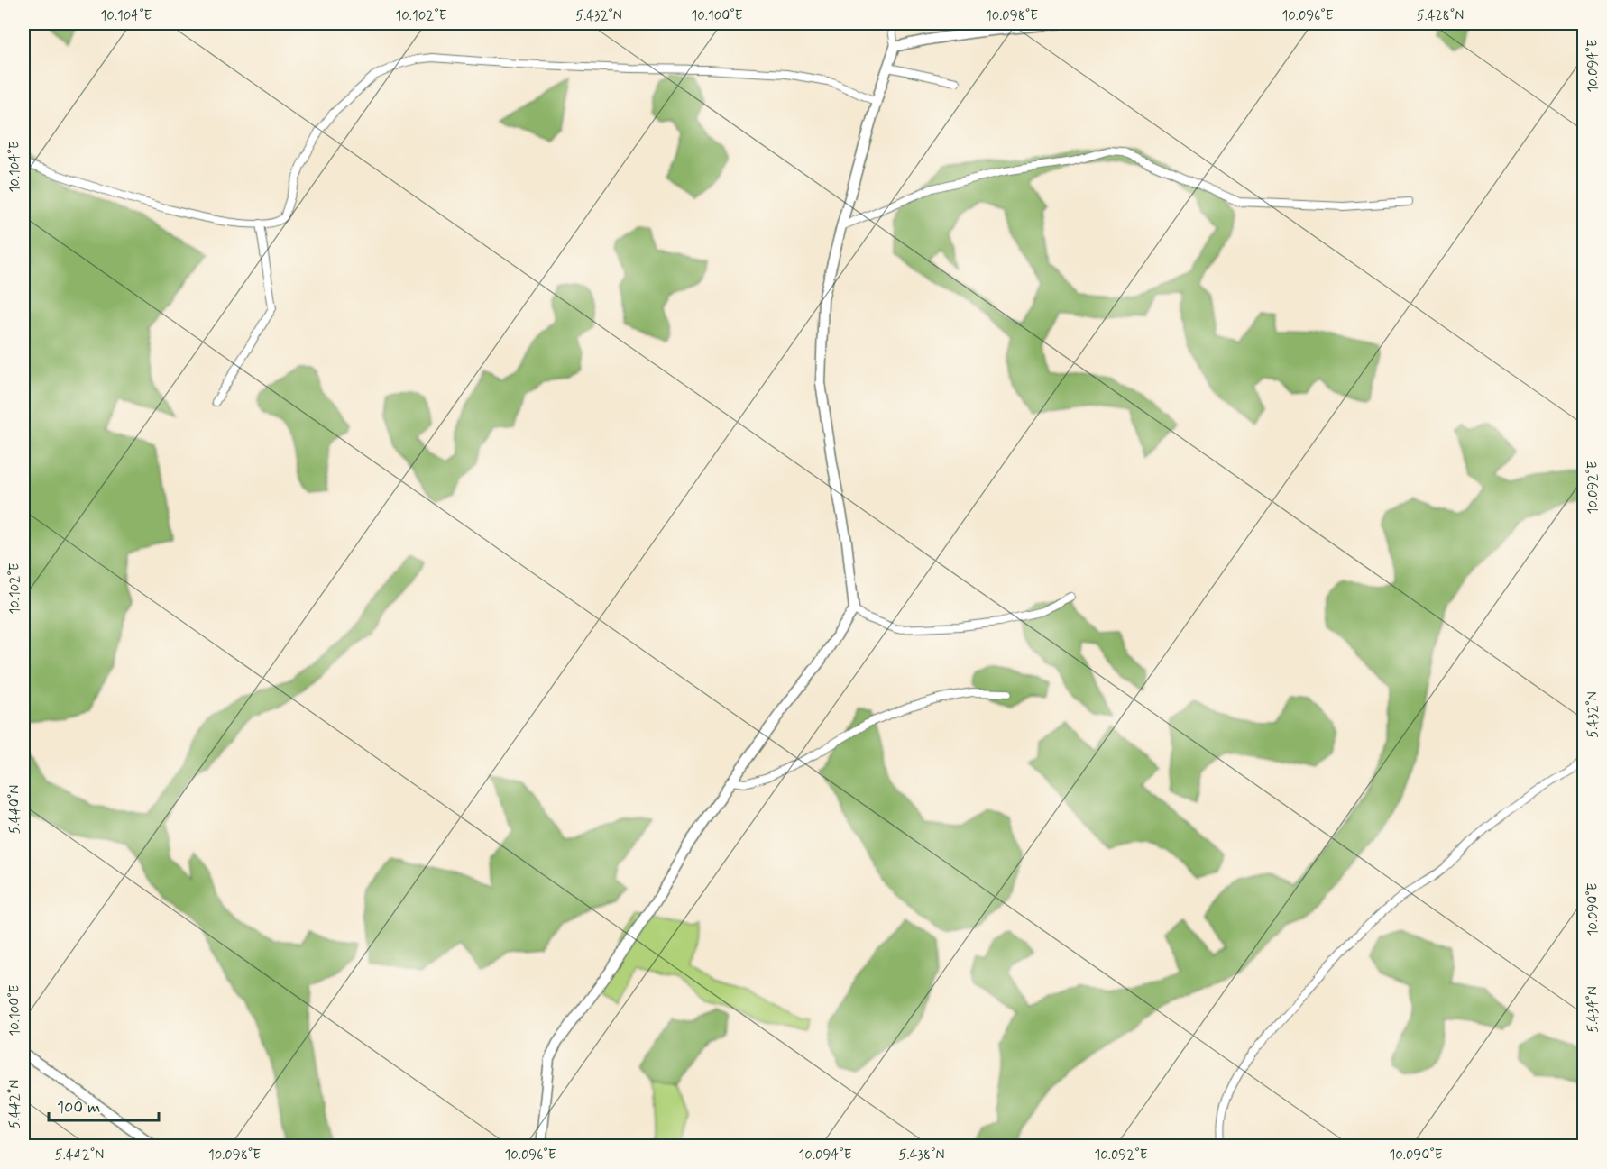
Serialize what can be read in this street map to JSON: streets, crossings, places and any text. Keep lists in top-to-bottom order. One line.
{"scale_bar":"100 m","coordinates":["10.104°E","10.102°E","5.432°N","10.100°E","10.098°E","10.096°E","5.428°N","10.094°E","10.092°E","5.440°N","10.090°E","5.434°N","5.442°N","5.438°N"]}
